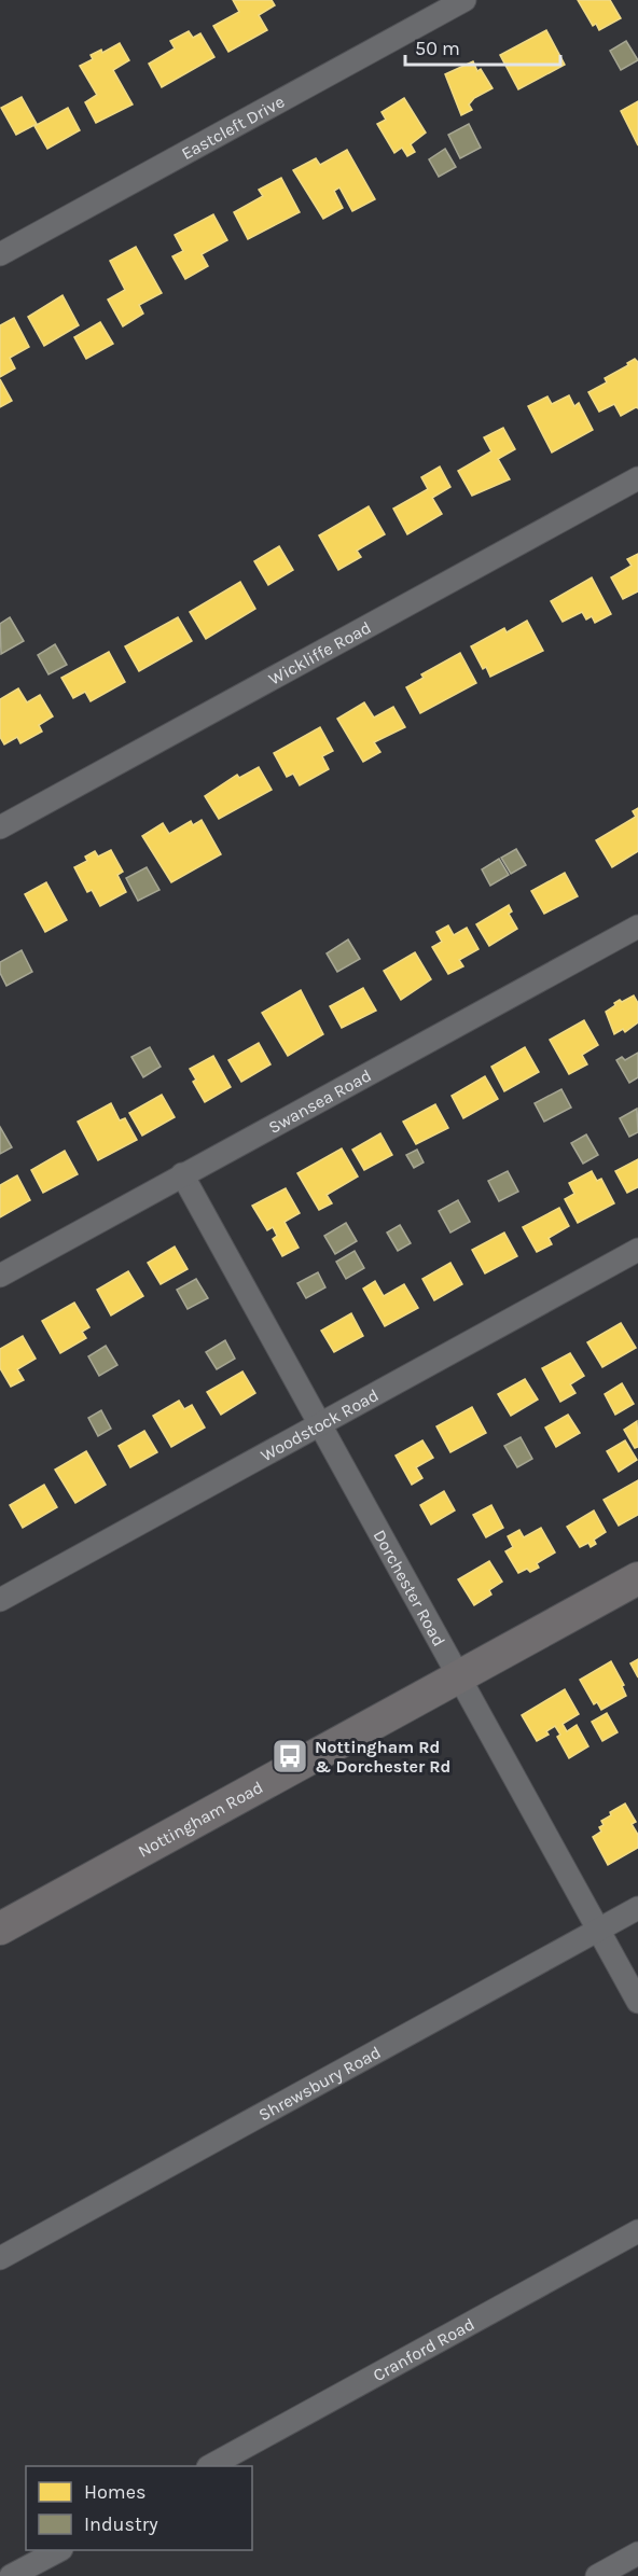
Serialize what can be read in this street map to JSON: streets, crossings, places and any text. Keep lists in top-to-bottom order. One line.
{"streets":{"street":["Eastcleft Drive","Wickliffe Road","Swansea Road","Woodstock Road","Dorchester Road","Nottingham Road","Shrewsbury Road","Cranford Road"]},"crossings":[["Swansea Road","Dorchester Road"],["Woodstock Road","Dorchester Road"],["Dorchester Road","Nottingham Road"],["Dorchester Road","Shrewsbury Road"]],"places":{"bus stop":["Nottingham Rd & Dorchester Rd"]},"legend":["Homes","Industry"],"scale_bar":"50 m"}
